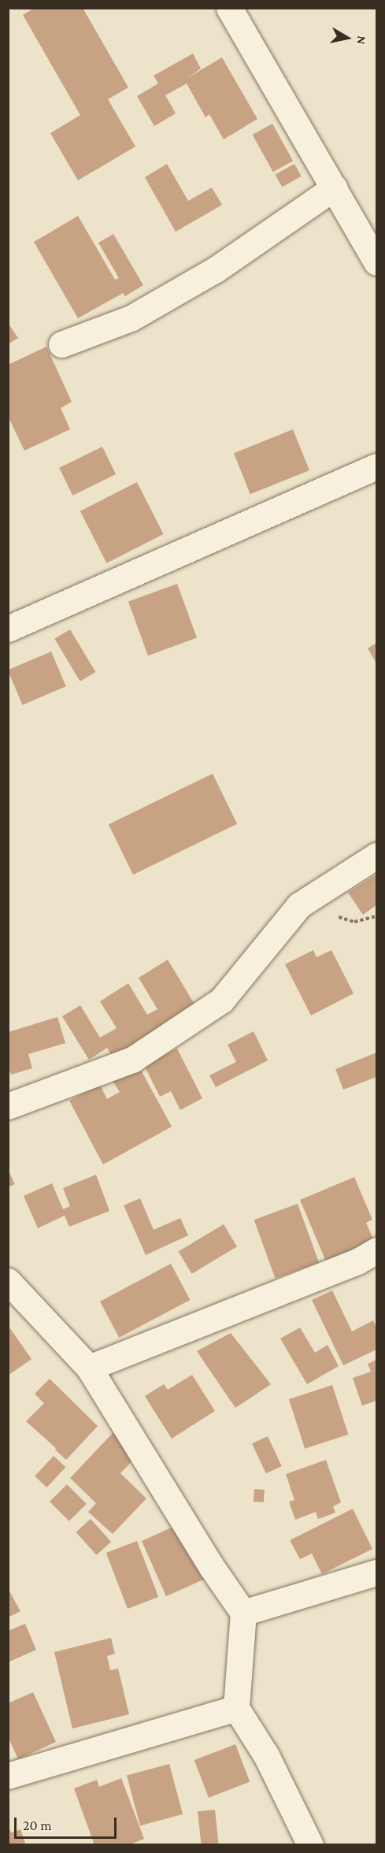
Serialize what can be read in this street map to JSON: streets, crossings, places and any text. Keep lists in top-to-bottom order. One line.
{"scale_bar":"20 m","north":"right"}
